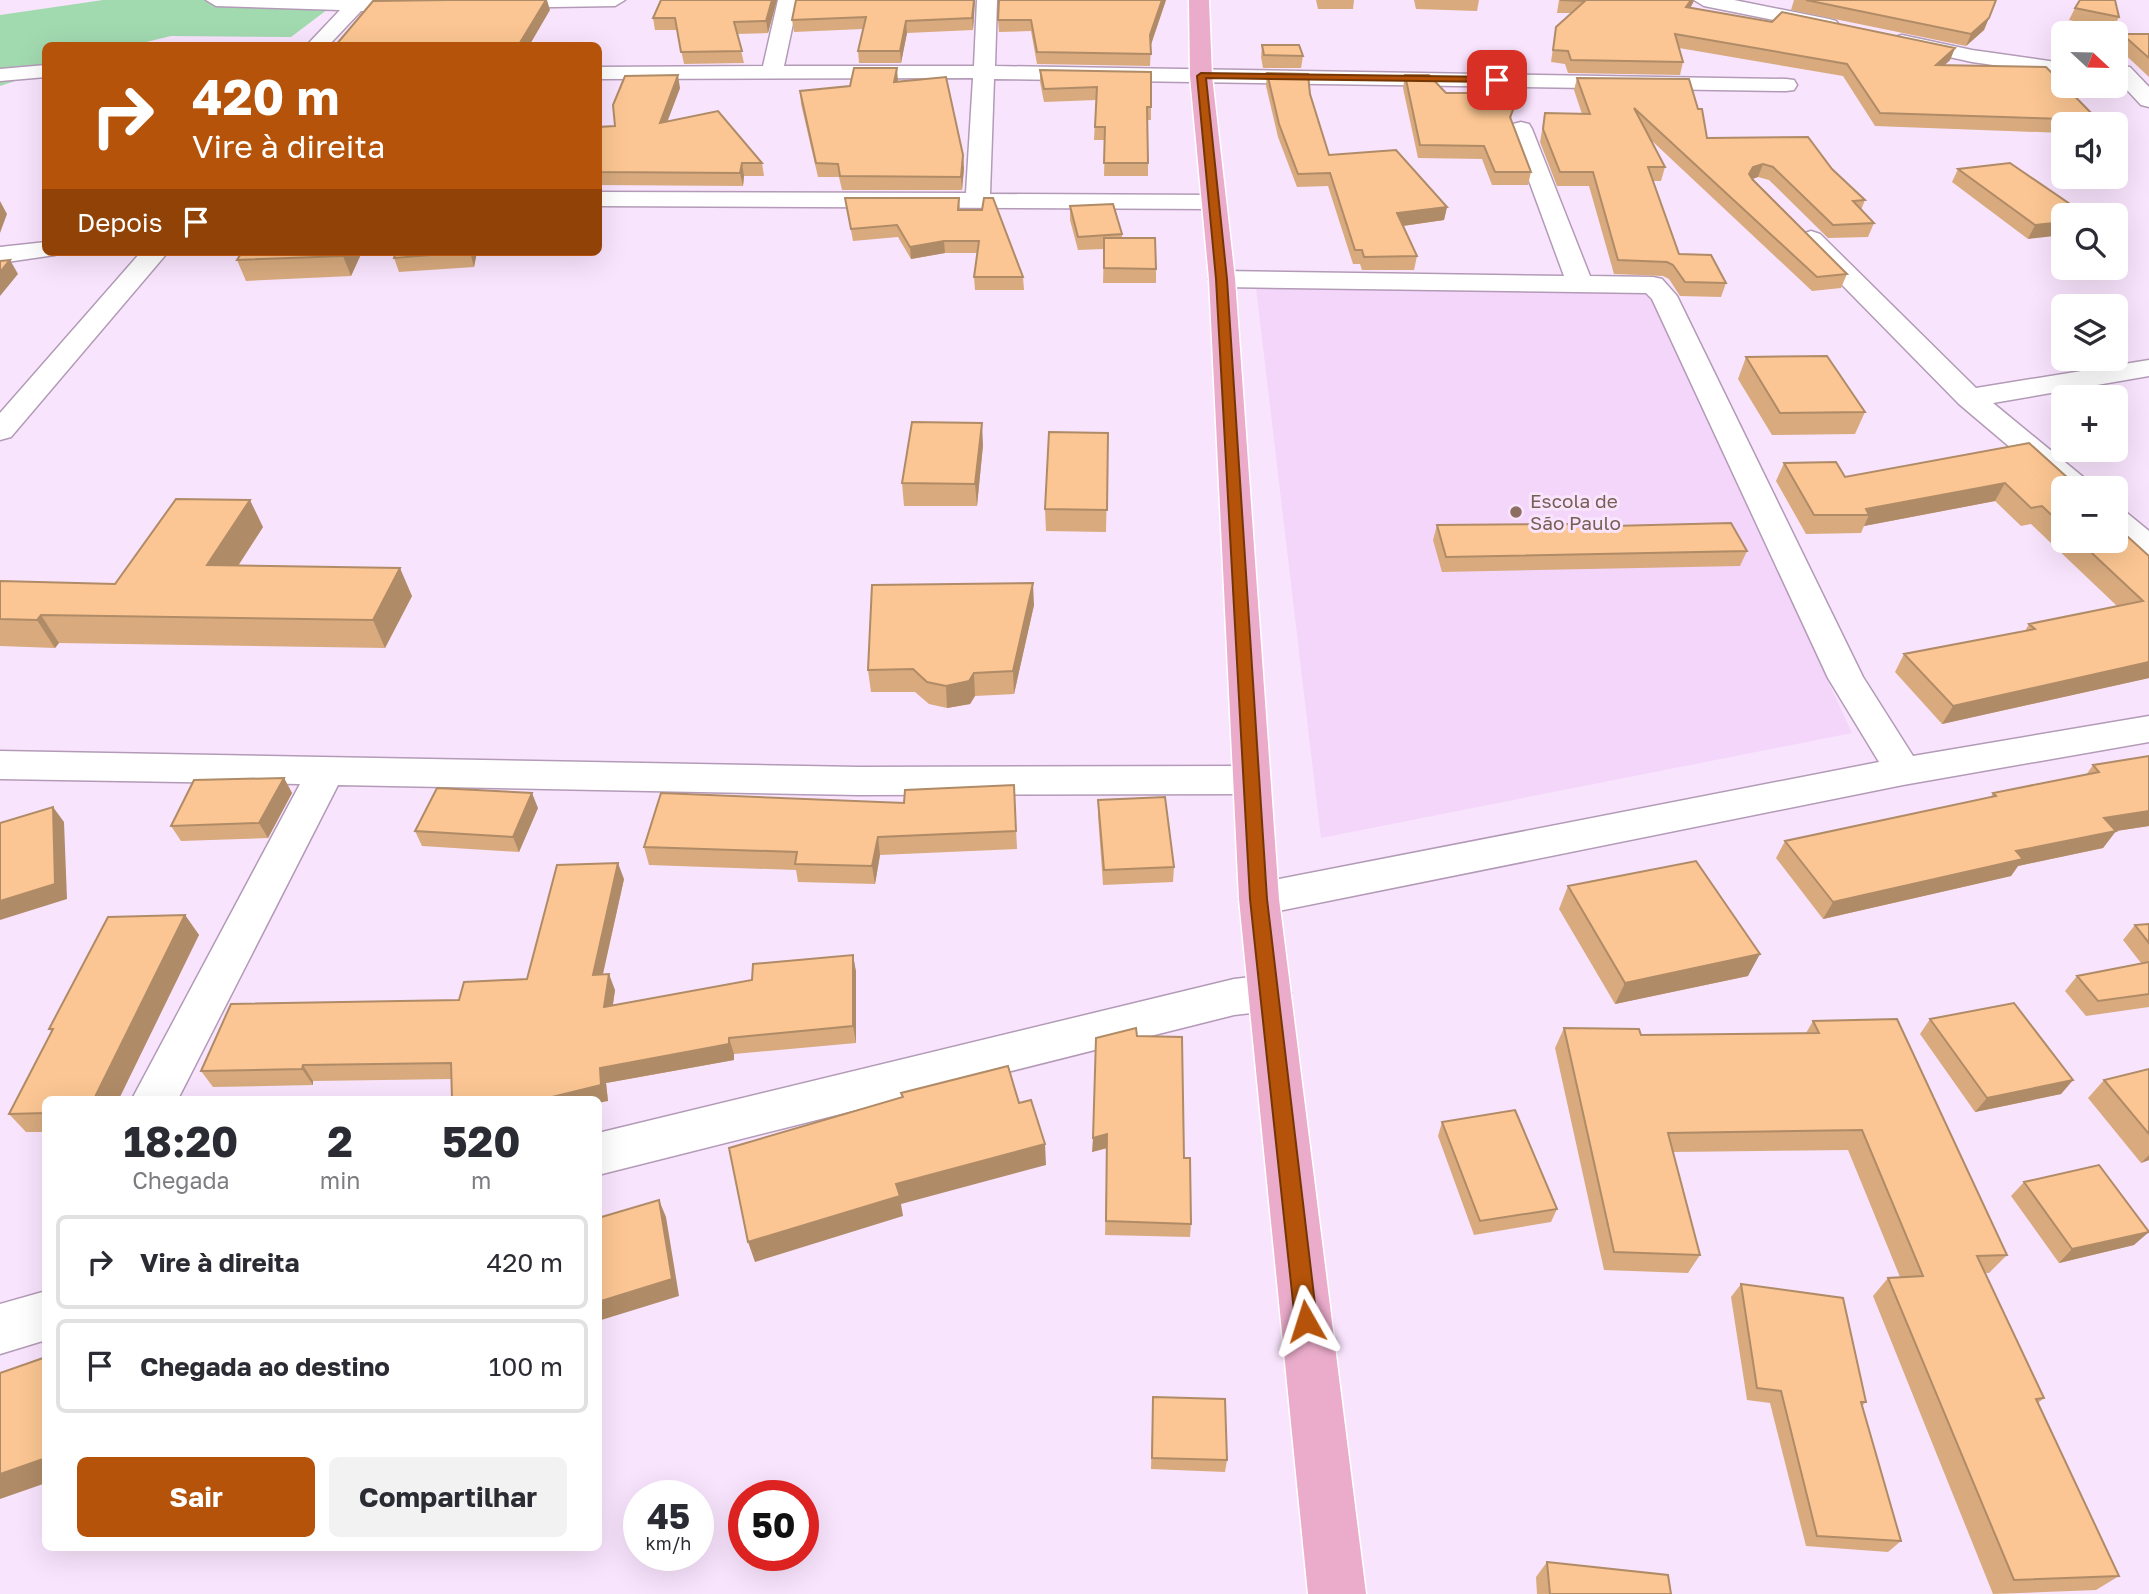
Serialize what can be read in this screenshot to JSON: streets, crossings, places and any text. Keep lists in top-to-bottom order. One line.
{"places":["Escola de São Paulo"],"north":"right","page":{"map_buttons":["+","−"],"turn":["420 m","Vire à direita"],"then":"Depois","eta":["18:20","Chegada","2","min","520","m"],"list":[{"name":"Vire à direita","value":"420 m"},{"name":"Chegada ao destino","value":"100 m"}],"buttons":["Sair","Compartilhar"],"speed":"45 km/h","limit":"50"}}
